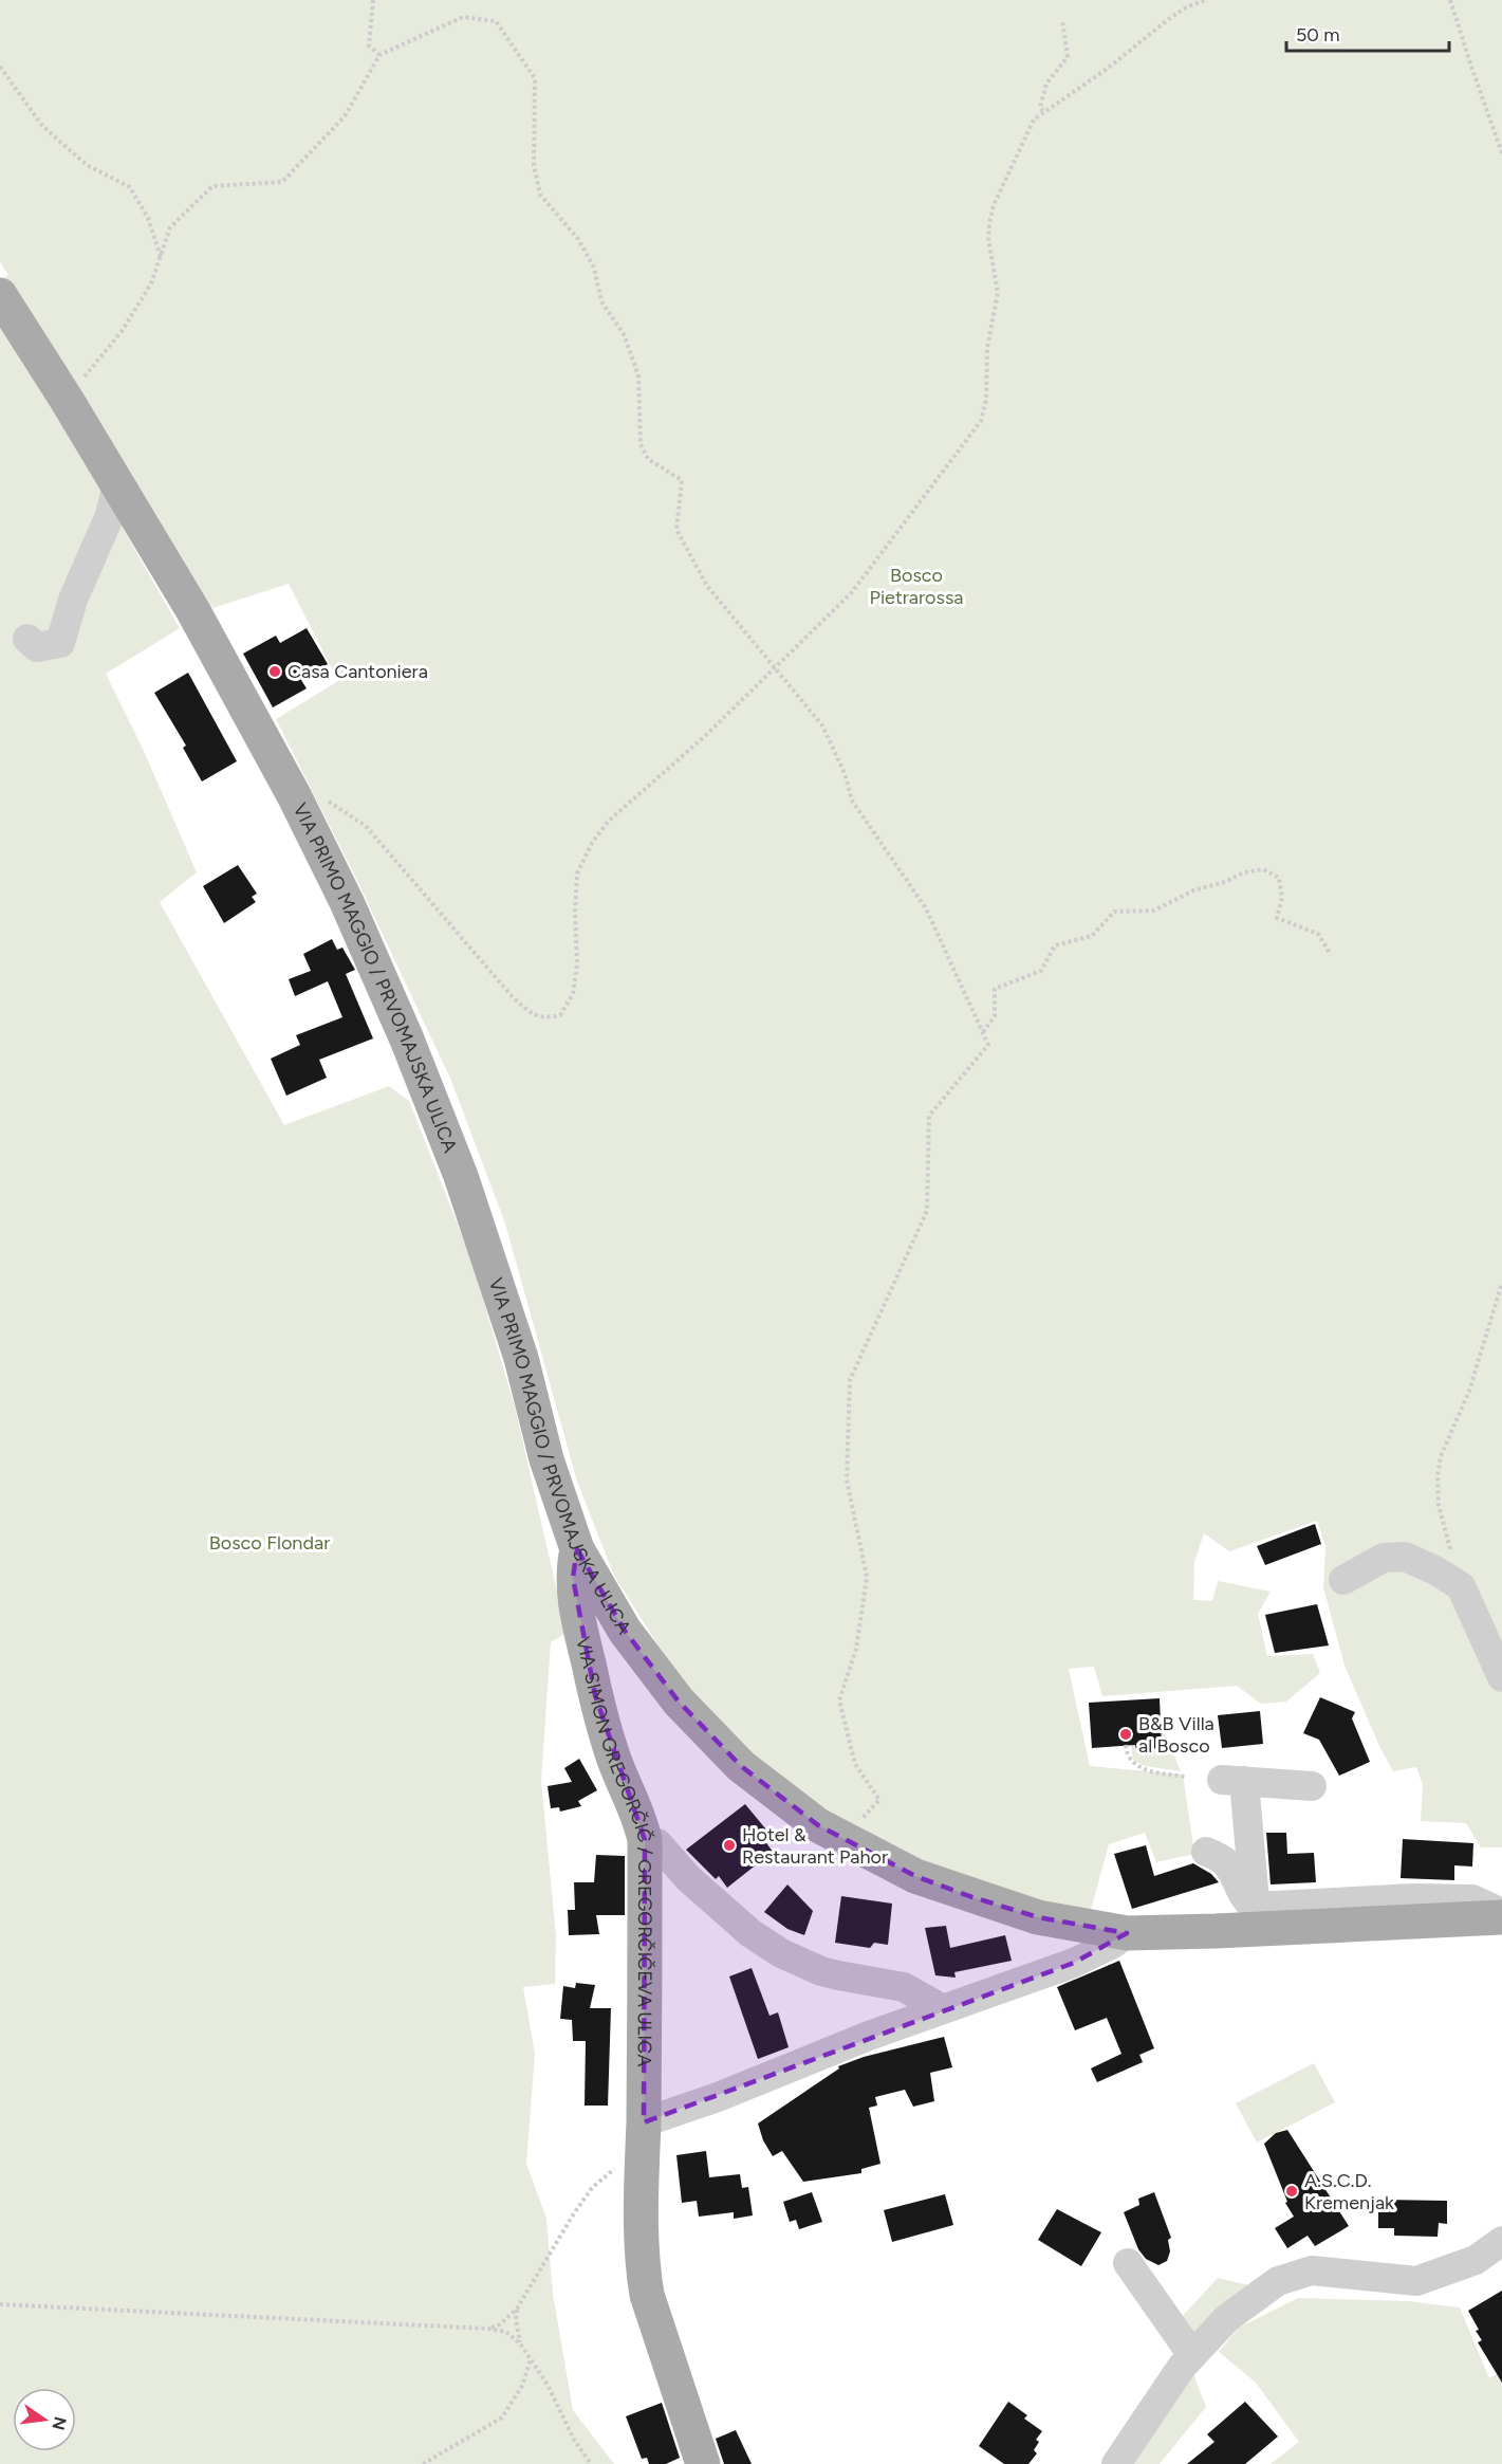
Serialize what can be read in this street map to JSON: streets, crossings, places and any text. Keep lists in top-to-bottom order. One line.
{"streets":{"main road":["VIA PRIMO MAGGIO / PRVOMAJSKA ULICA","VIA SIMON GREGORČIČ / GREGORČIČEVA ULICA"]},"crossings":[["VIA PRIMO MAGGIO / PRVOMAJSKA ULICA","VIA SIMON GREGORČIČ / GREGORČIČEVA ULICA"]],"parks":["Bosco Pietrarossa","Bosco Flondar"],"places":["Casa Cantoniera","B&B Villa al Bosco","Hotel & Restaurant Pahor","A.S.C.D. Kremenjak"],"scale_bar":"50 m","north":"right"}
